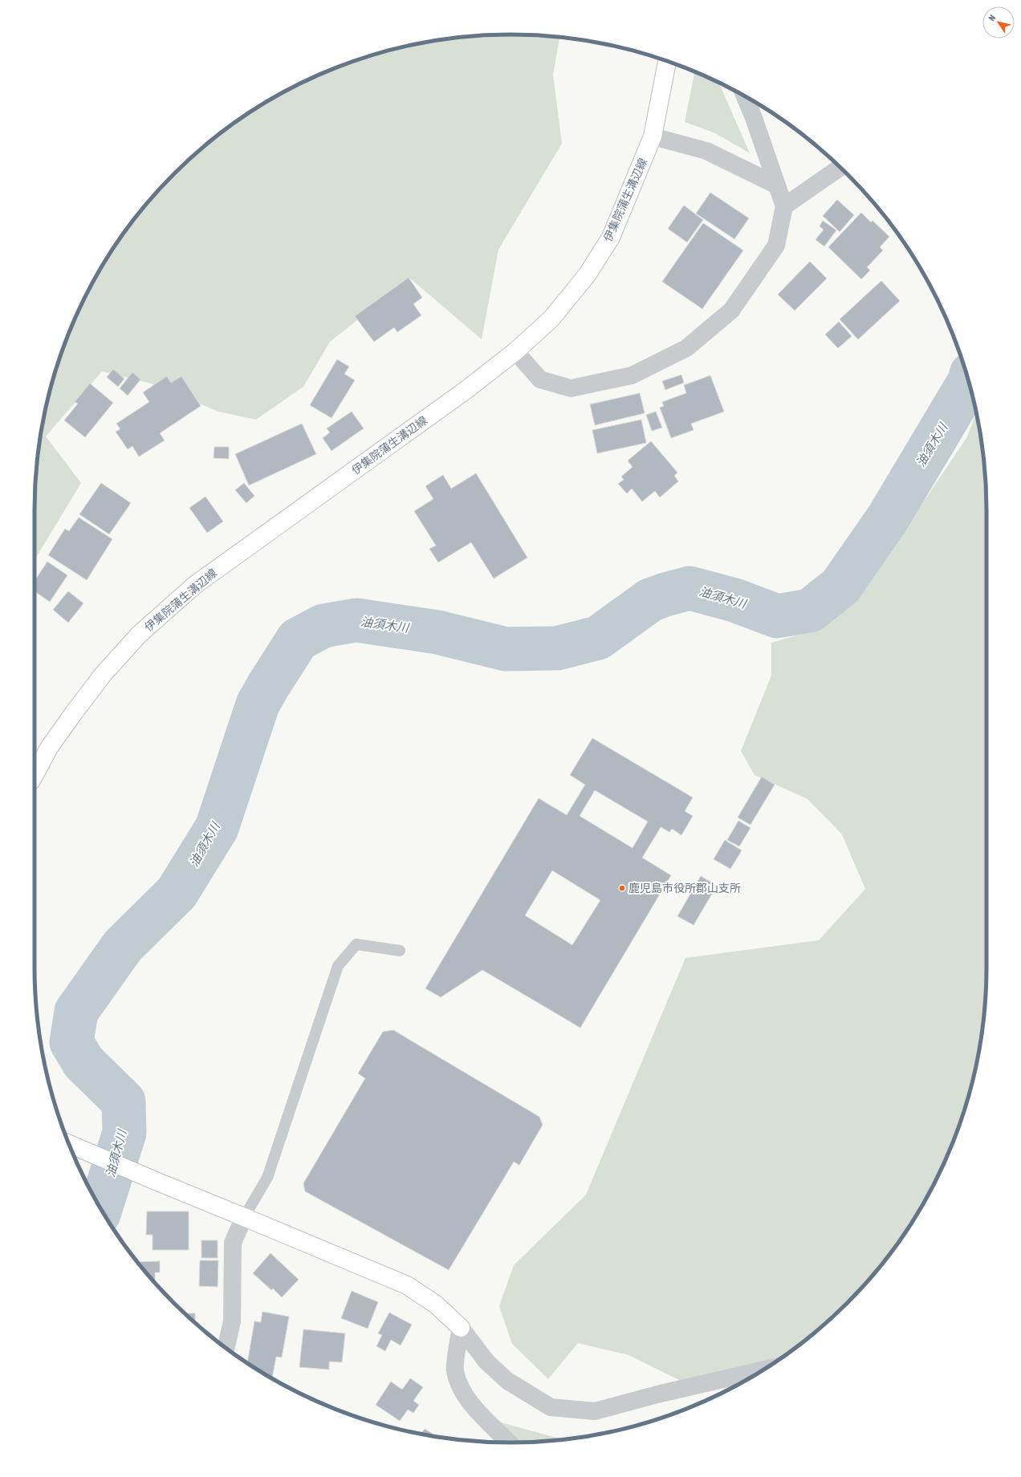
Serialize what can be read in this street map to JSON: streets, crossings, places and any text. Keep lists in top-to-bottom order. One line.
{"streets":{"main road":["伊集院蒲生溝辺線"]},"water":["油須木川"],"places":["鹿児島市役所郡山支所"],"north":"top left"}
